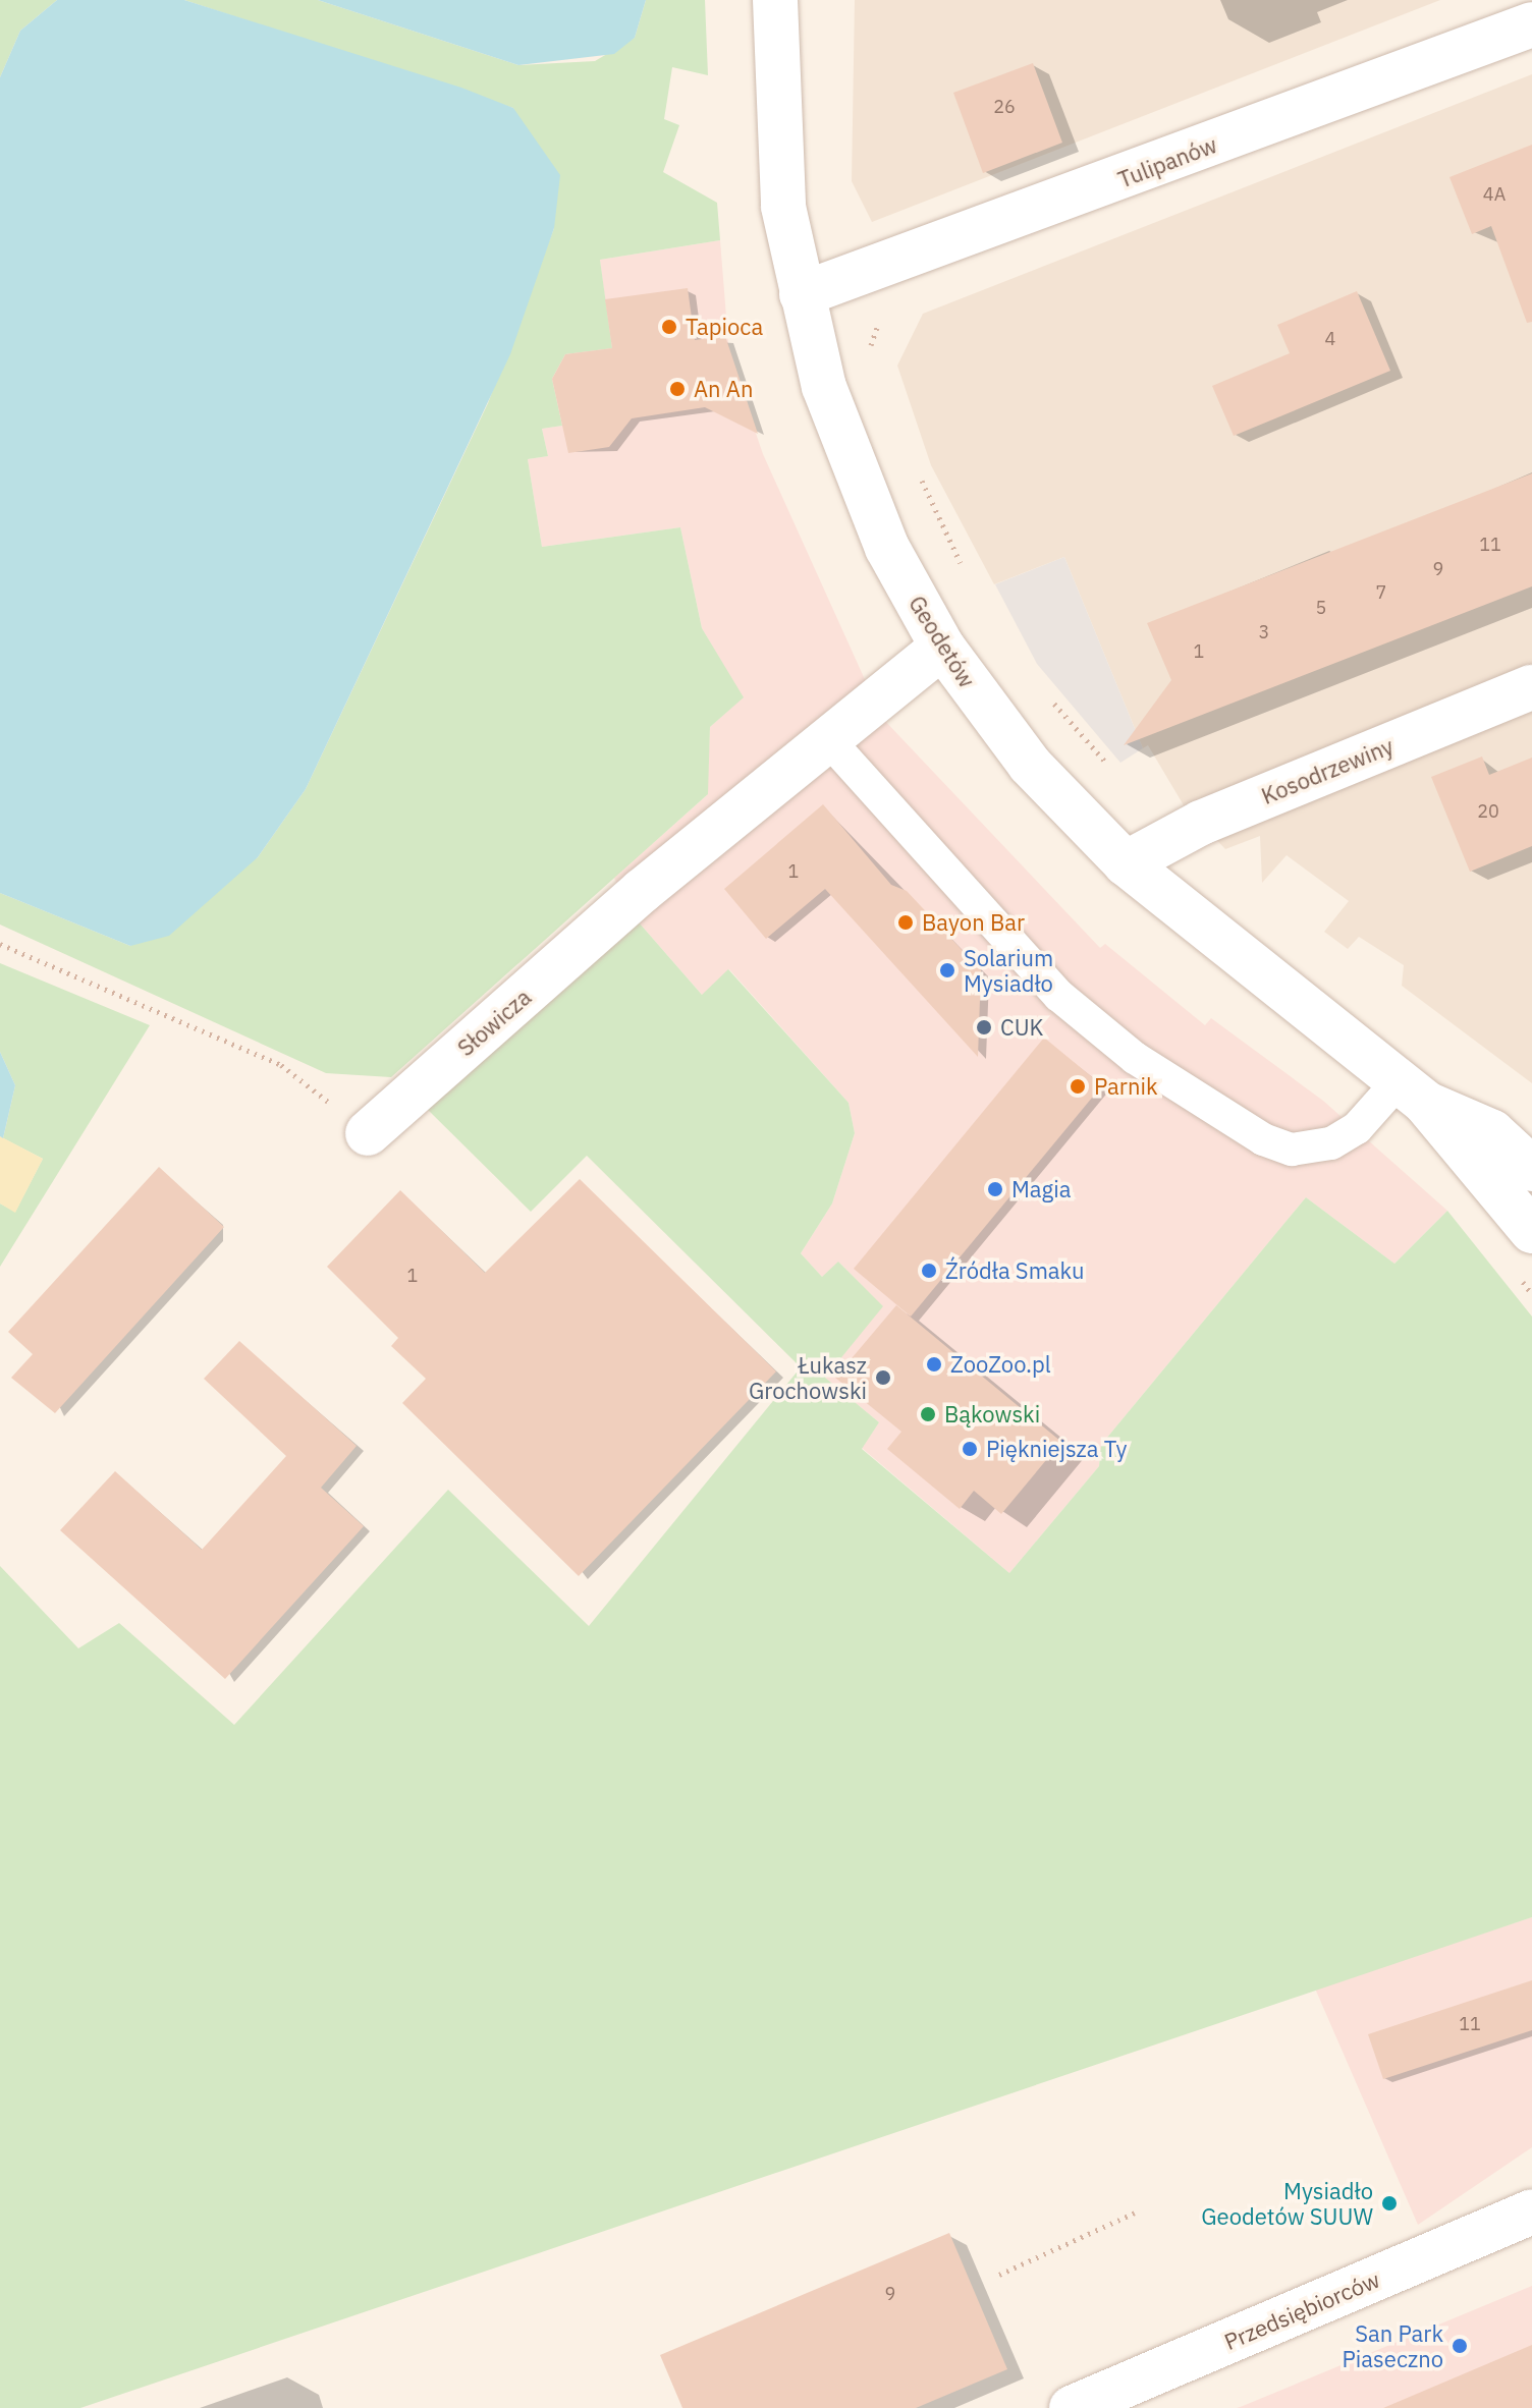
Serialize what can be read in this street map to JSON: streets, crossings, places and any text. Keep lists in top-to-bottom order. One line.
{"streets":{"street":["Tulipanów","Geodetów","Kosodrzewiny","Słowicza","Przedsiębiorców"]},"crossings":[["Tulipanów","Geodetów"],["Geodetów","Kosodrzewiny"],["Geodetów","Słowicza"]],"places":["Tapioca","An An","Bayon Bar","Solarium Mysiadło","CUK","Parnik","Magia","Źródła Smaku","ZooZoo.pl","Łukasz Grochowski","Bąkowski","Piękniejsza Ty","Mysiadło Geodetów SUUW","San Park Piaseczno"],"house_numbers":["26","4A","4","11","9","7","5","3","1","20","1","1","11","9"]}
